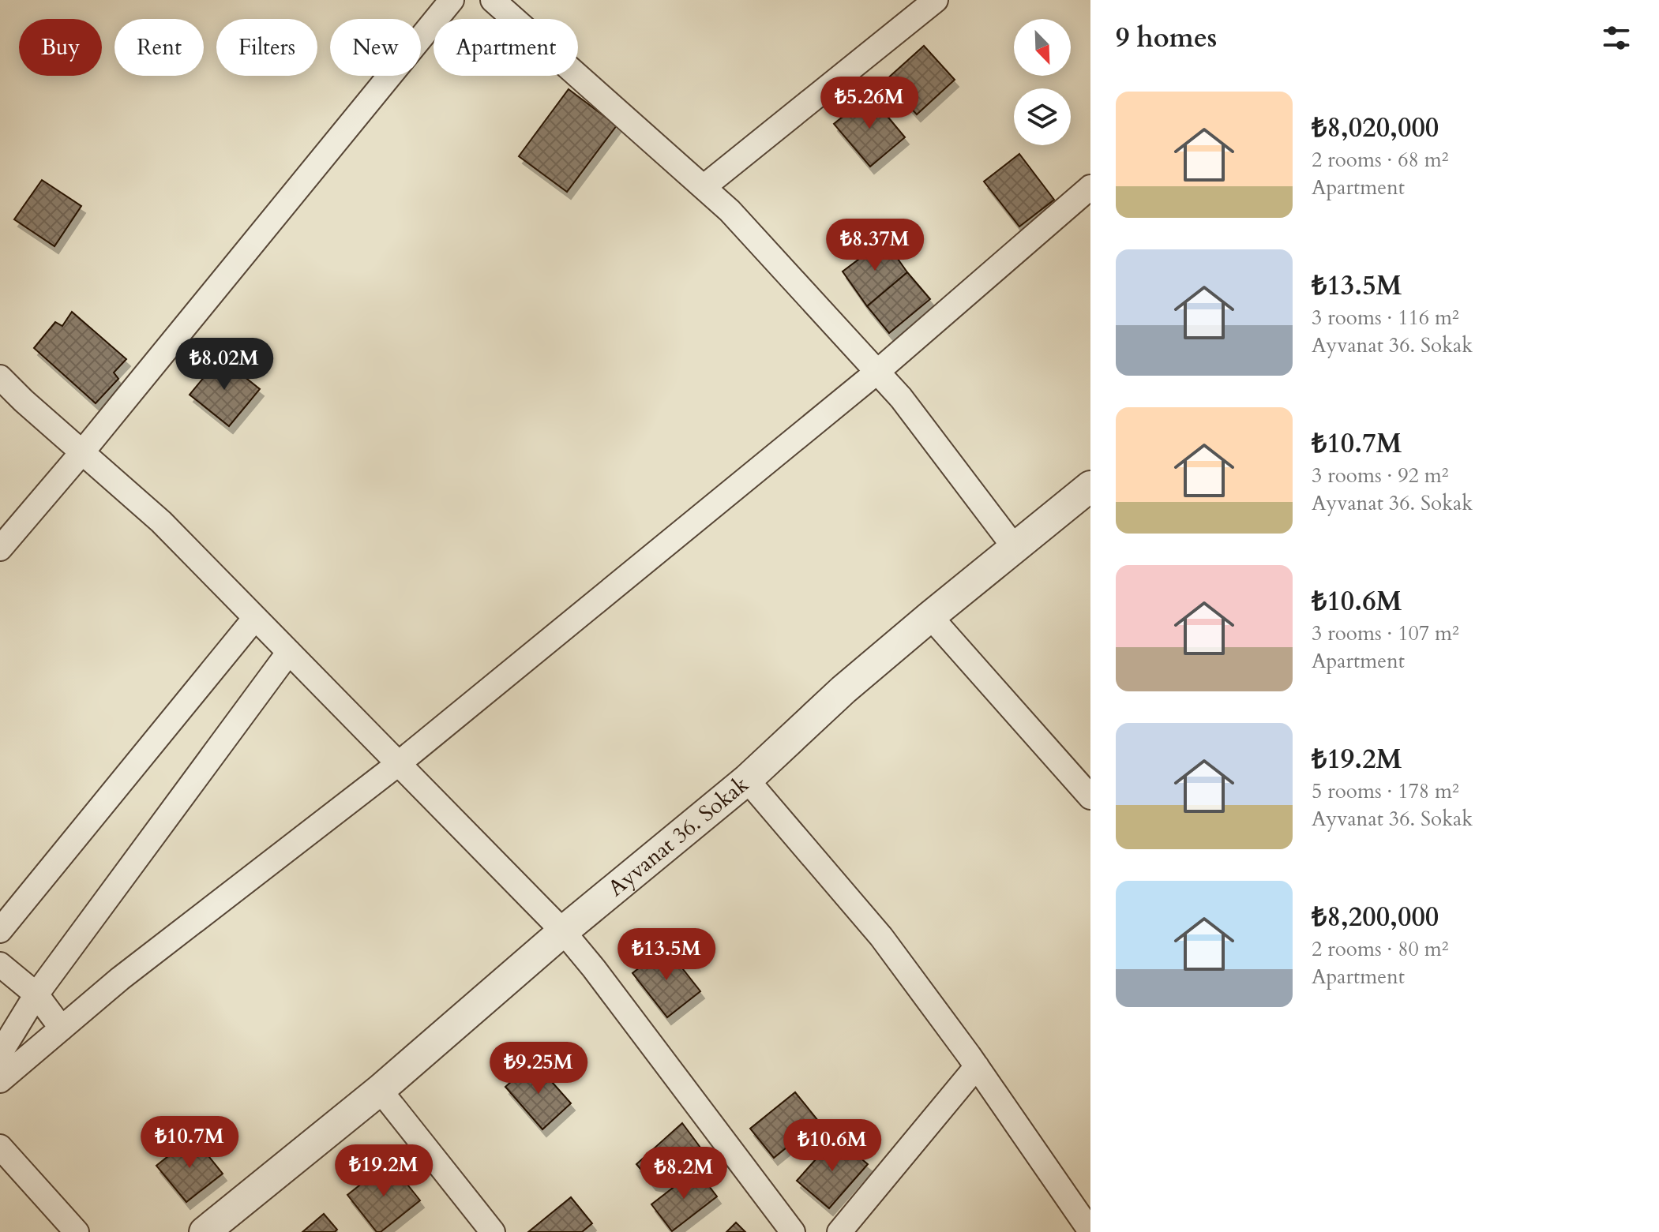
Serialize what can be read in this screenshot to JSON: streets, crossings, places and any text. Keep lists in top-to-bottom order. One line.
{"streets":{"street":["Ayvanat 36. Sokak"]},"north":"bottom right","page":{"heading":"9 homes","chip":["Buy","Rent","Filters","New","Apartment"],"list":[{"name":"₺8,020,000","note":"2 rooms · 68 m² · Apartment"},{"name":"₺13.5M","note":"3 rooms · 116 m² · Ayvanat 36. Sokak"},{"name":"₺10.7M","note":"3 rooms · 92 m² · Ayvanat 36. Sokak"},{"name":"₺10.6M","note":"3 rooms · 107 m² · Apartment"},{"name":"₺19.2M","note":"5 rooms · 178 m² · Ayvanat 36. Sokak"},{"name":"₺8,200,000","note":"2 rooms · 80 m² · Apartment"}],"price":["₺5.26M","₺8.37M","₺8.02M","₺13.5M","₺9.25M","₺10.7M","₺10.6M","₺19.2M","₺8.2M"]}}
